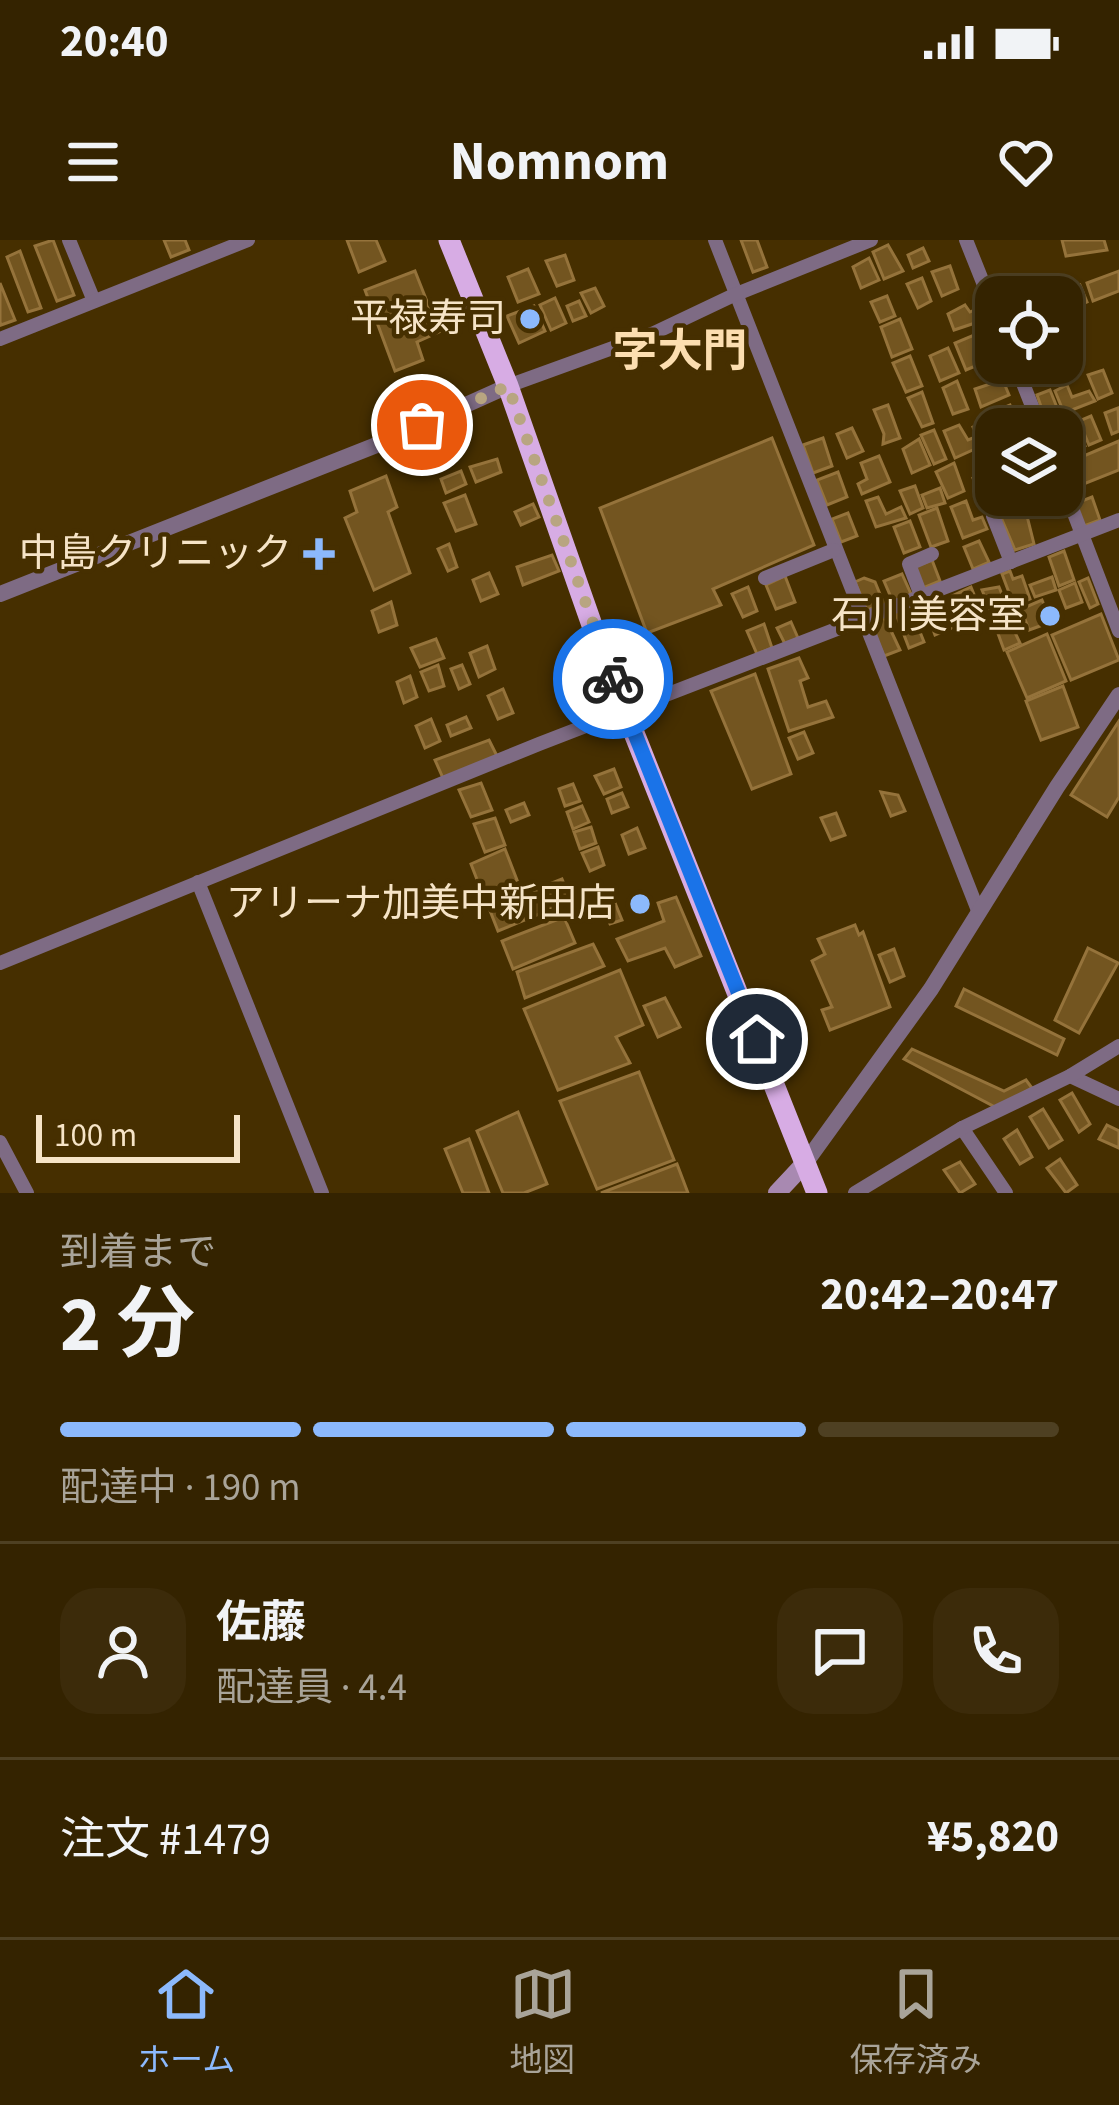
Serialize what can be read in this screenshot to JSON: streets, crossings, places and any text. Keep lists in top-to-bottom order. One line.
{"districts":["字大門"],"places":{"other":["平禄寿司","石川美容室","アリーナ加美中新田店"],"health":["中島クリニック"]},"scale_bar":"100 m","page":{"status":"20:40","header":"Nomnom","scale":"100 m","heading":["2 分","到着まで","20:42–20:47"],"panel":["佐藤","配達員 · 4.4","注文 #1479","¥5,820"],"bar":"配達中 · 190 m","tabs":["ホーム","地図","保存済み"]}}
